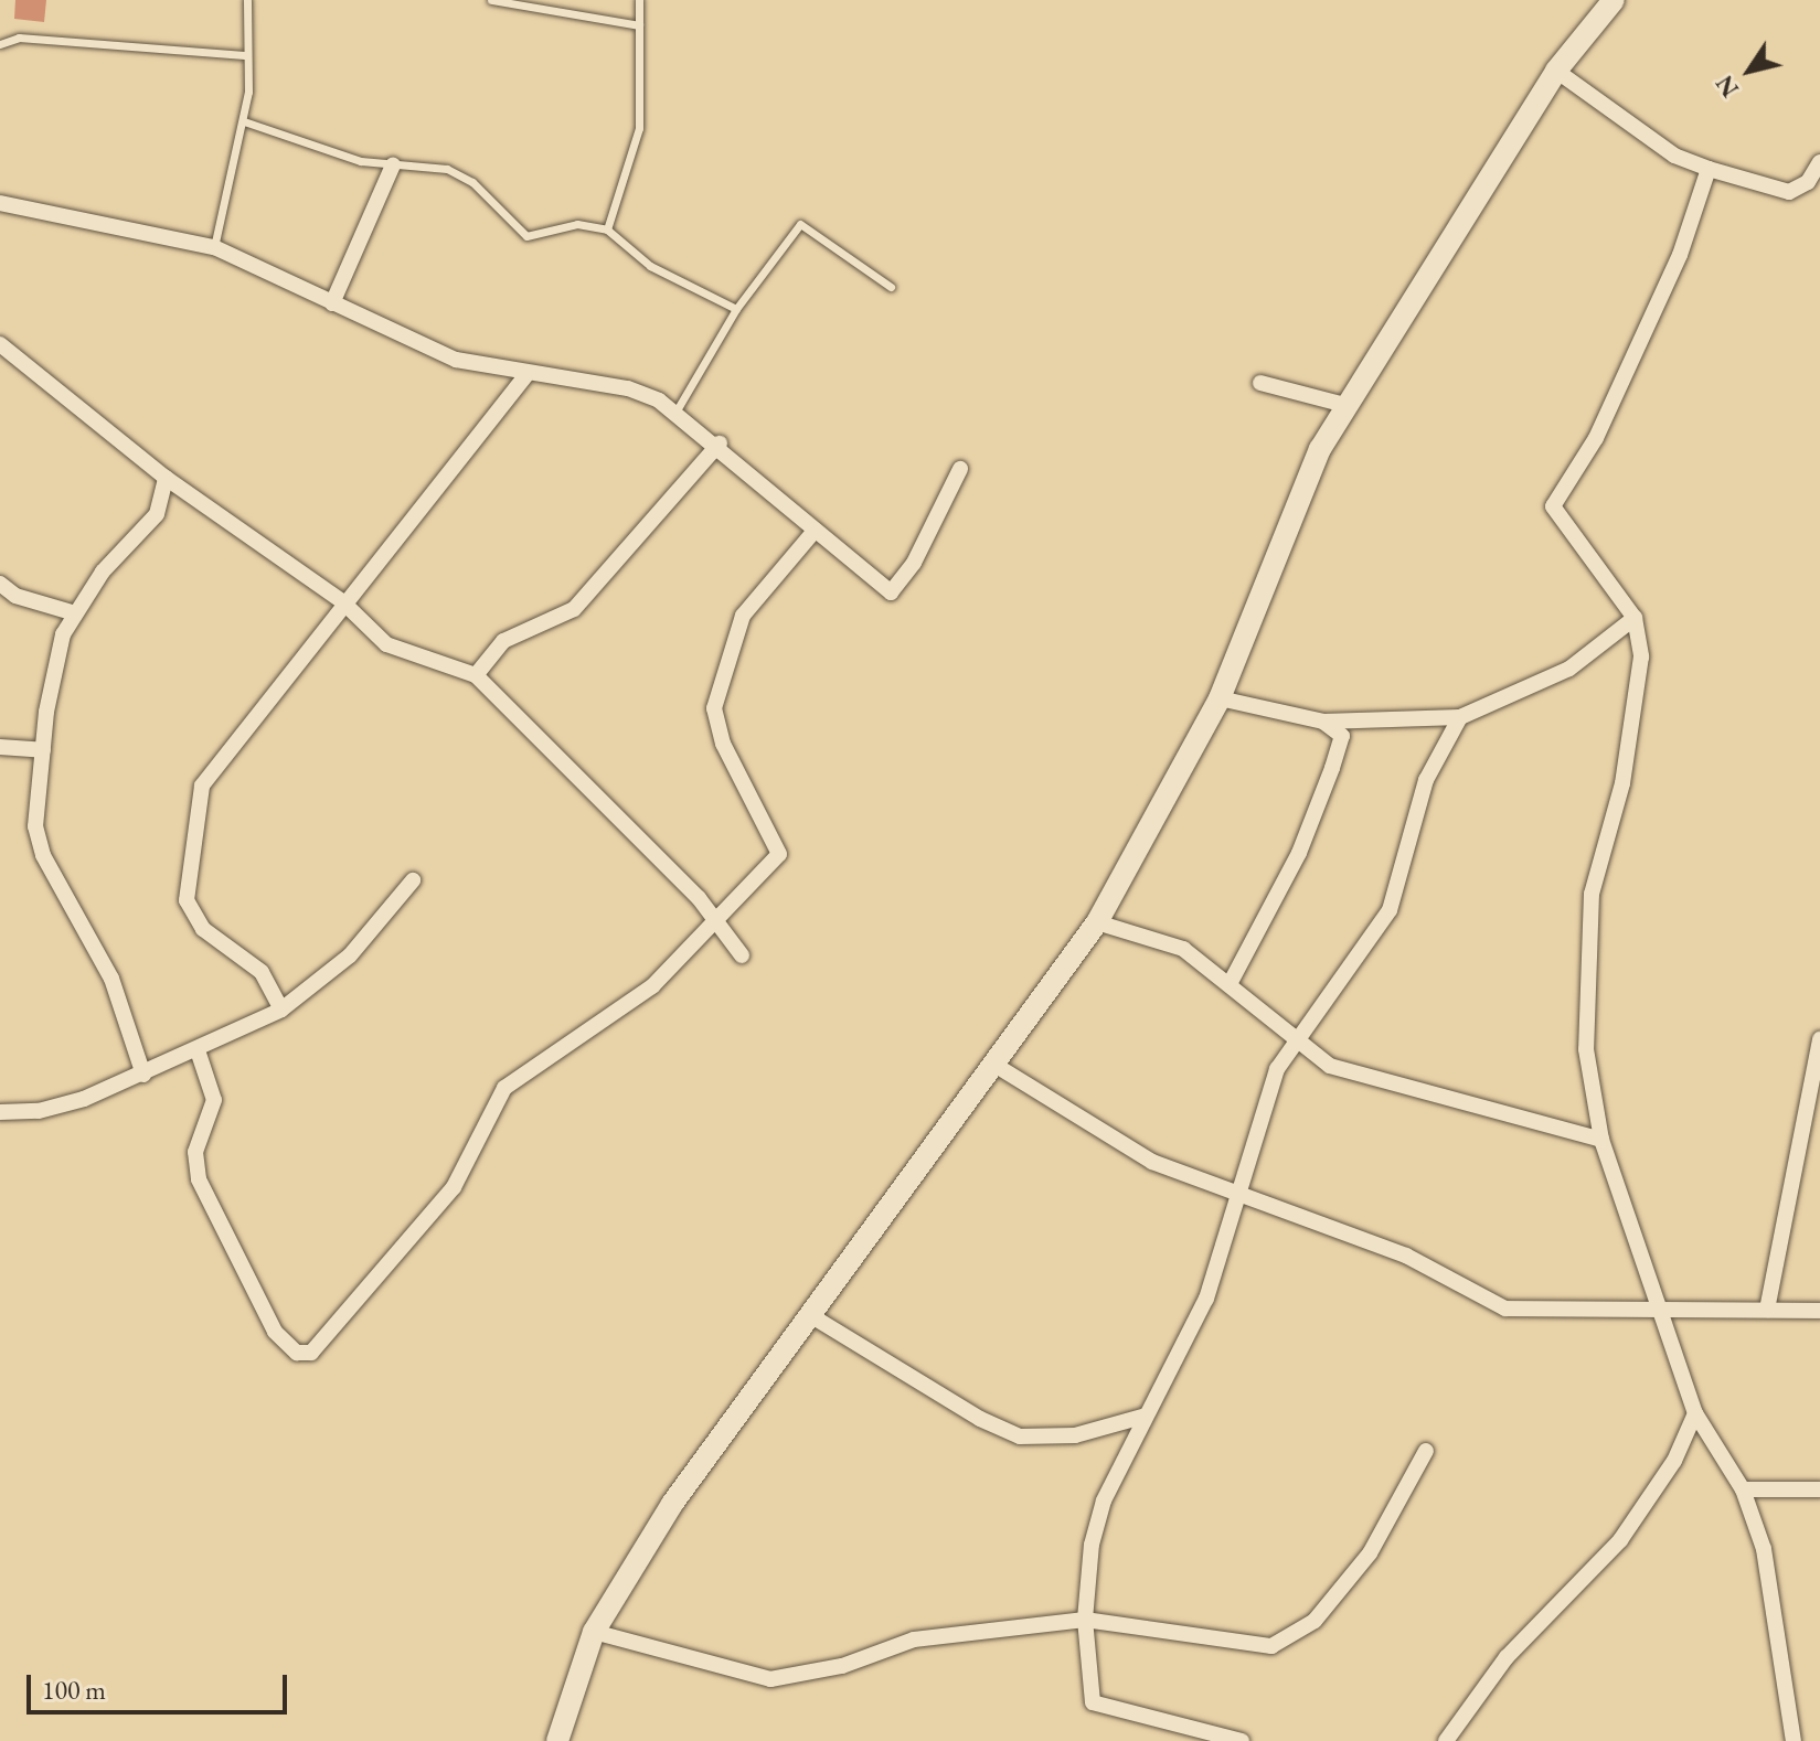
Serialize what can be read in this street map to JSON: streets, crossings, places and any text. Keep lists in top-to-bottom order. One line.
{"scale_bar":"100 m","north":"bottom left"}
